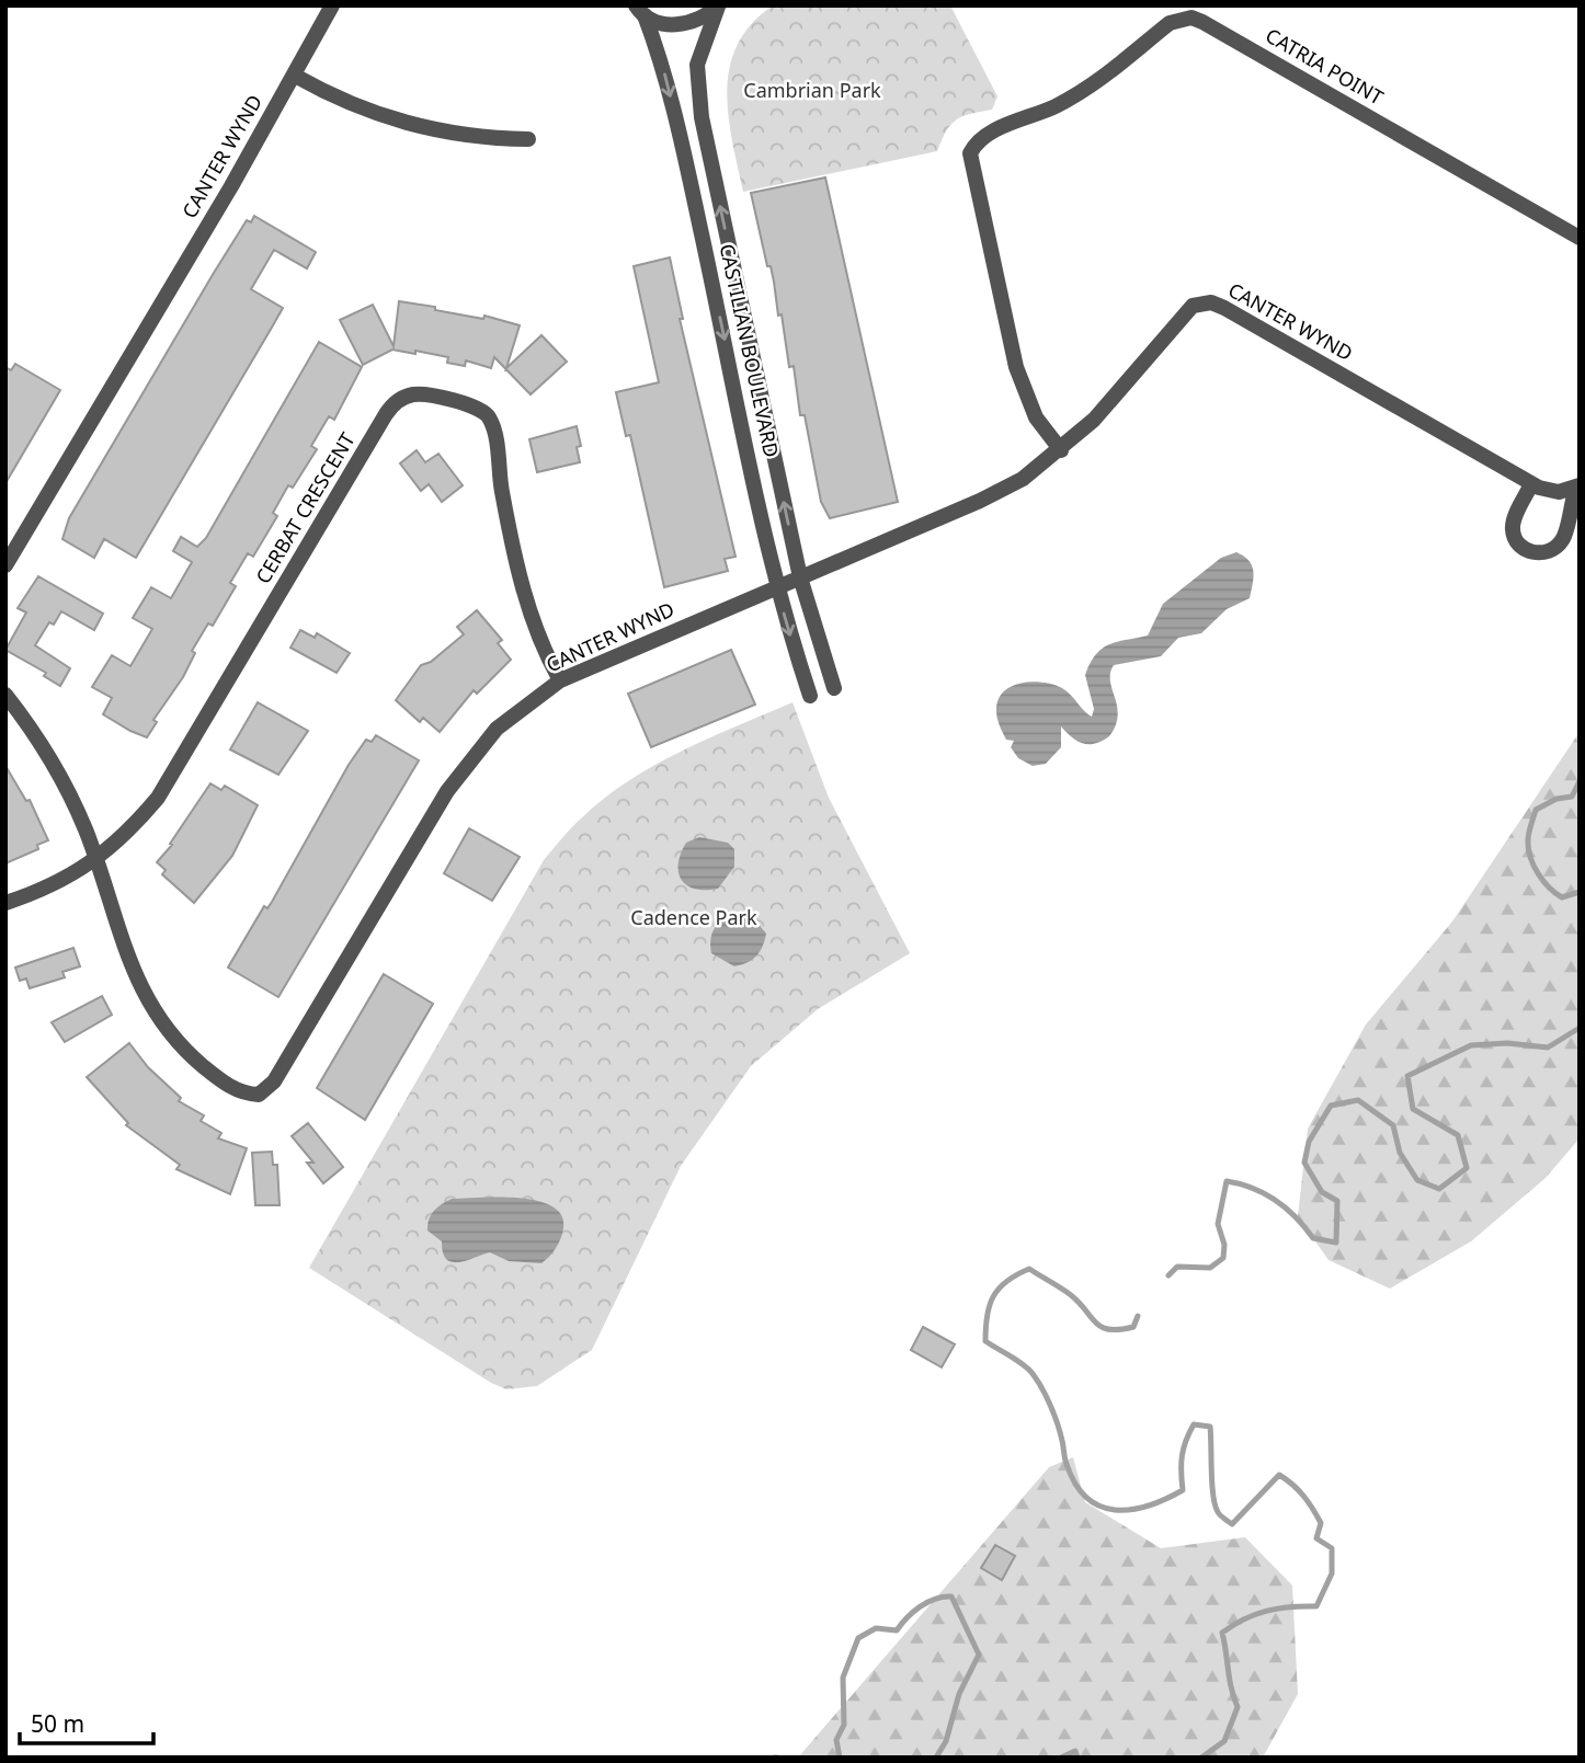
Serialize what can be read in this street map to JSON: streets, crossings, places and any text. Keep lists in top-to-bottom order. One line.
{"streets":{"street":["CATRIA POINT","CANTER WYND","CASTILIAN BOULEVARD","CERBAT CRESCENT"]},"crossings":[["CATRIA POINT","CANTER WYND"],["CANTER WYND","CASTILIAN BOULEVARD"],["CANTER WYND","CERBAT CRESCENT"]],"parks":["Cambrian Park","Cadence Park"],"scale_bar":"50 m"}
